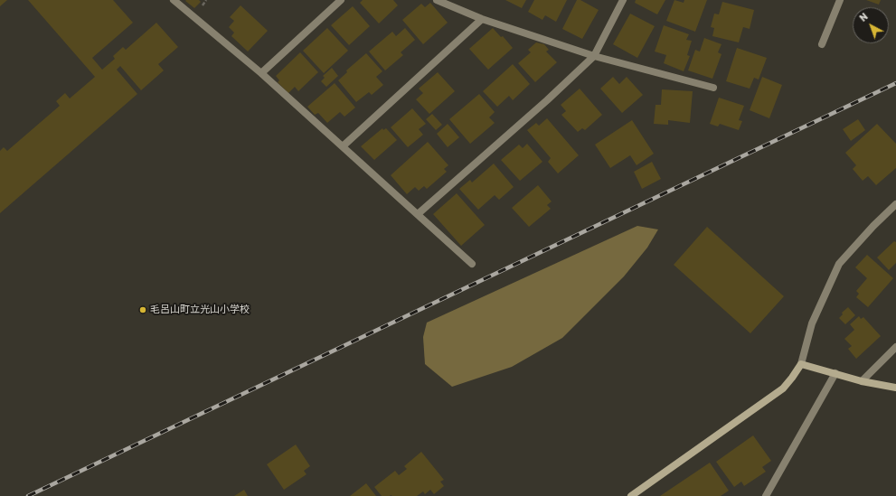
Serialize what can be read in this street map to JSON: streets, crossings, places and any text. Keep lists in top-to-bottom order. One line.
{"places":["毛呂山町立光山小学校"],"north":"top left"}
